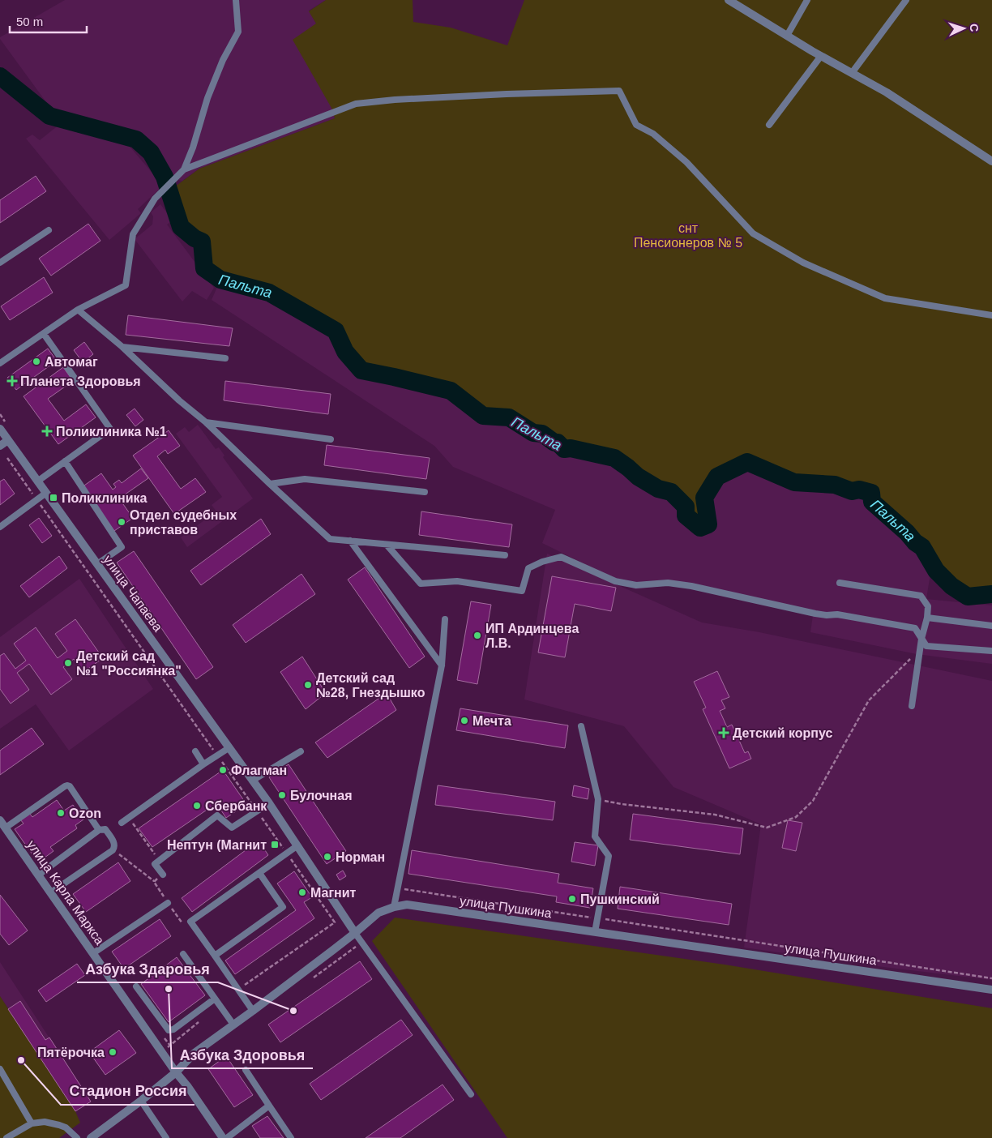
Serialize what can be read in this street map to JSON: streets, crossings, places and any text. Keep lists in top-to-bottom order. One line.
{"streets":{"street":["улица Чапаева","улица Карла Маркса","улица Пушкина"]},"crossings":[["улица Чапаева","улица Пушкина"],["улица Карла Маркса","улица Пушкина"]],"water":["Пальта"],"parks":["снт Пенсионеров № 5"],"places":{"other":["Автомаг","Отдел судебных приставов","ИП Ардинцева Л.В.","Детский сад №1 \"Россиянка\"","Детский сад №28, Гнездышко","Мечта","Флагман","Булочная","Сбербанк","Ozon","Норман","Магнит","Пушкинский","Азбука Здоровья","Азбука Здаровья","Пятёрочка","Стадион Россия"],"health":["Планета Здоровья","Поликлиника №1","Детский корпус"],"transit":["Поликлиника","Нептун (Магнит"]},"scale_bar":"50 m","north":"right"}
